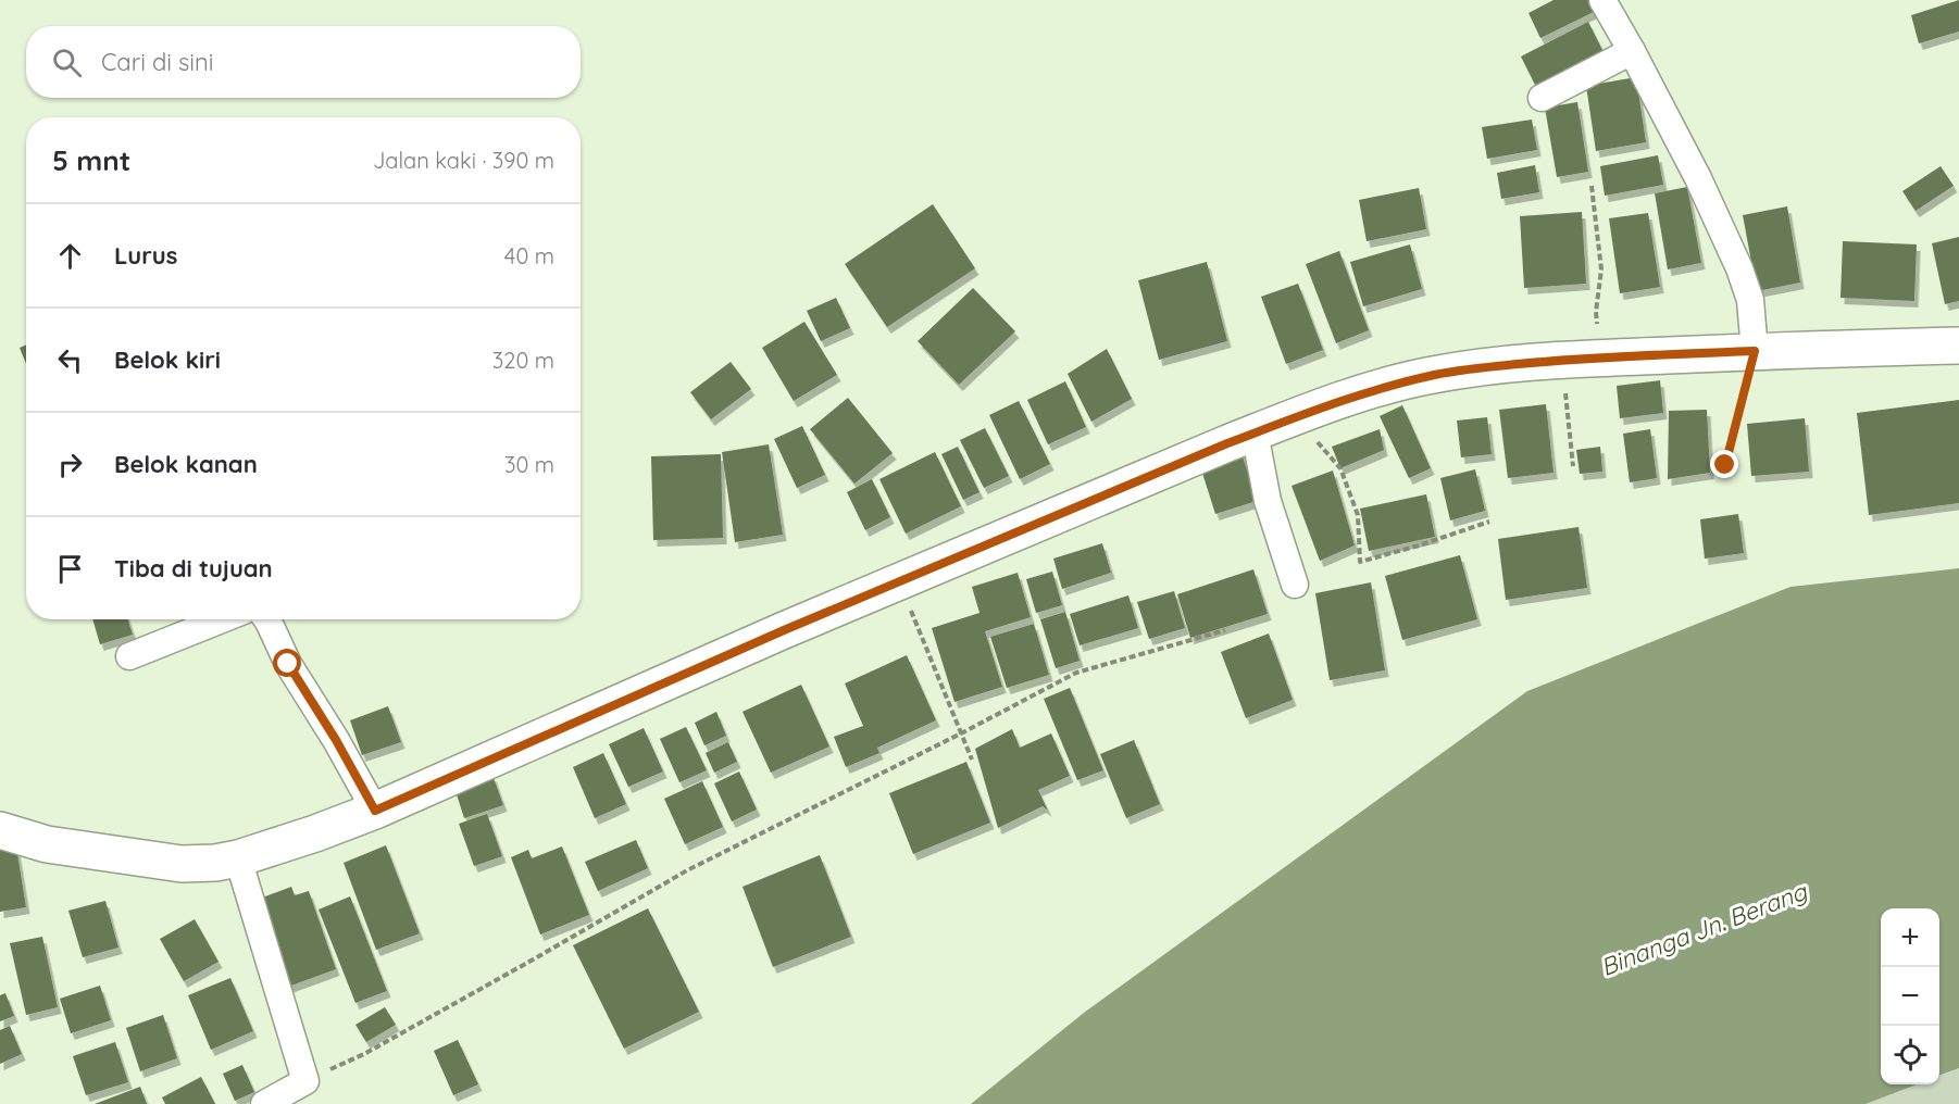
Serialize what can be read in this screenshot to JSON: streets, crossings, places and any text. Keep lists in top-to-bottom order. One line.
{"water":["Binanga Jn. Berang"],"page":{"search":"Cari di sini","heading":["5 mnt","Jalan kaki · 390 m"],"list":[["Lurus","40 m"],["Belok kiri","320 m"],["Belok kanan","30 m"],"Tiba di tujuan"],"map_buttons":["+","−"]}}
